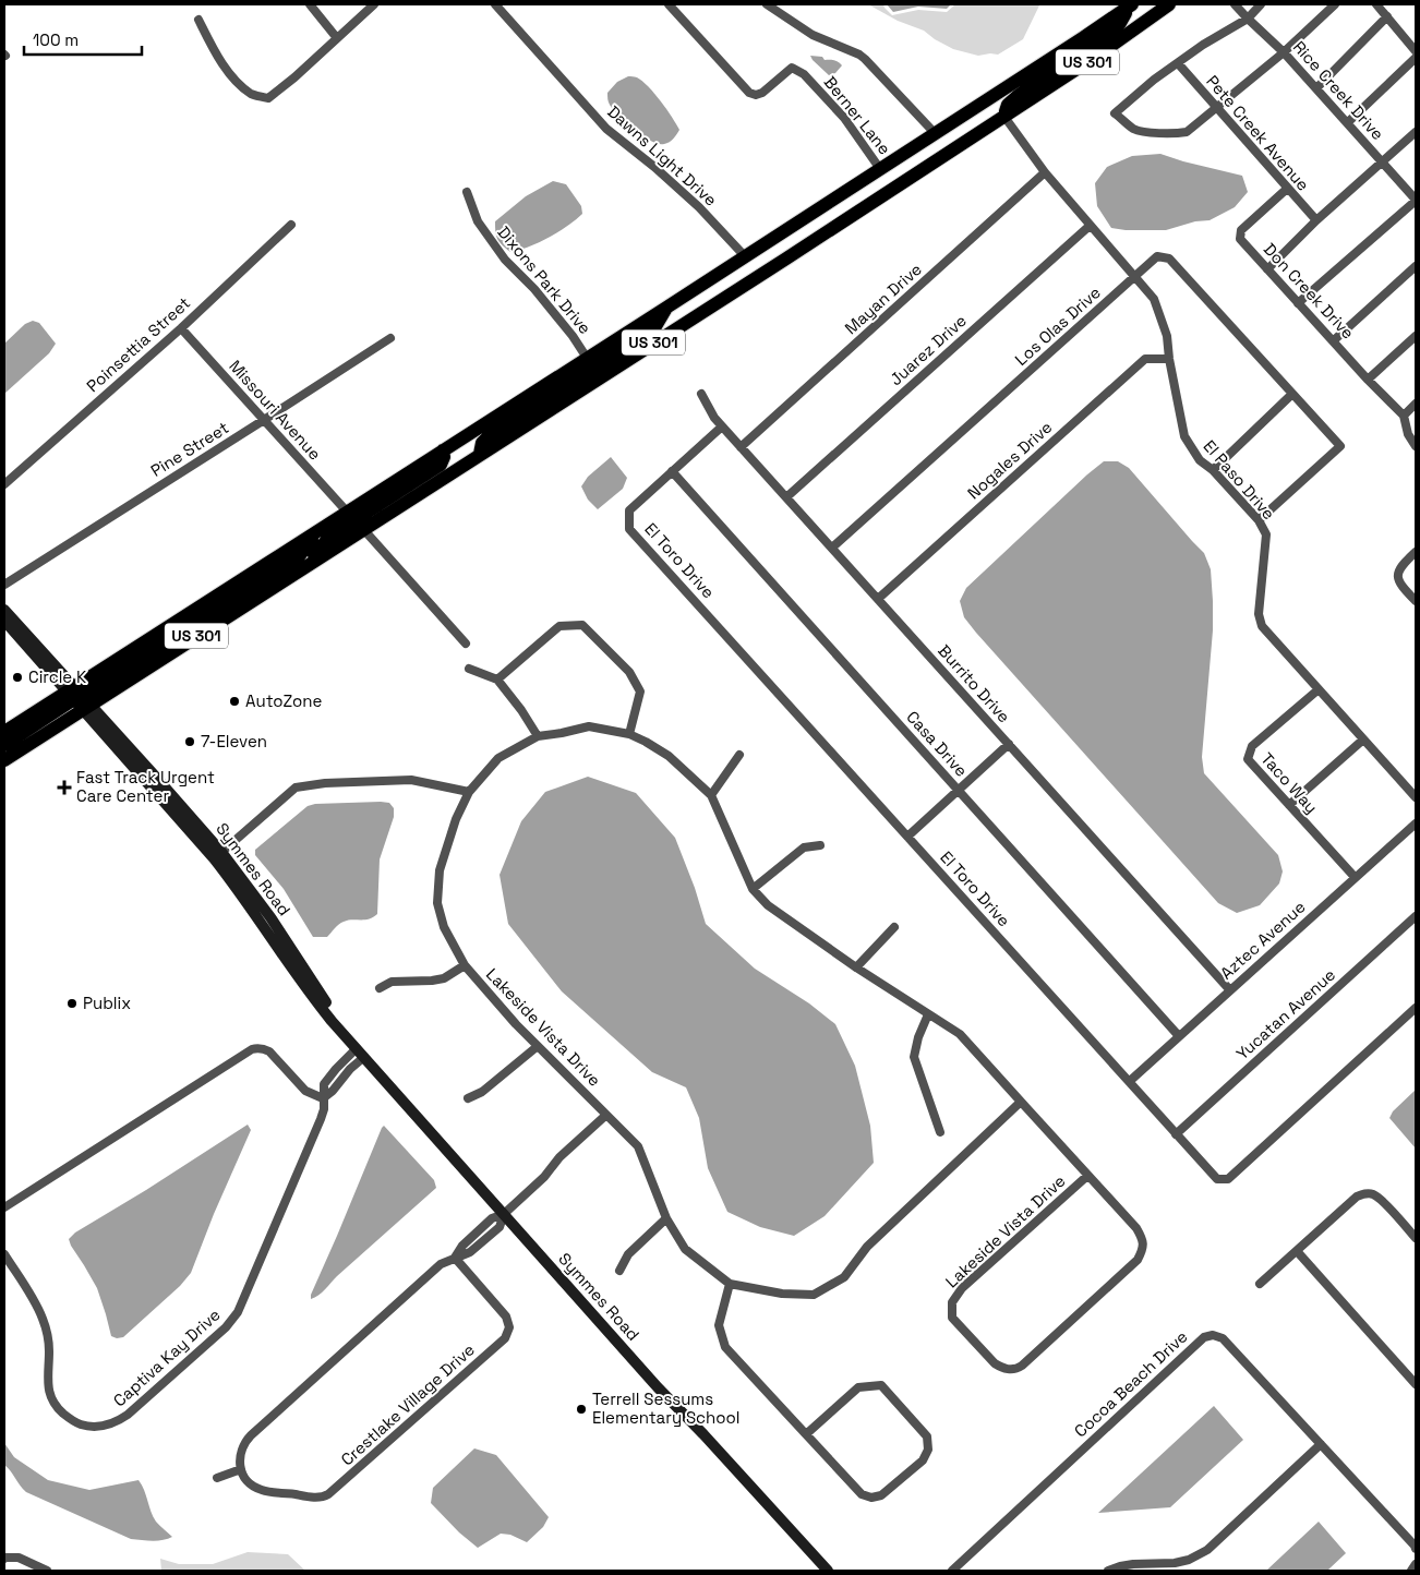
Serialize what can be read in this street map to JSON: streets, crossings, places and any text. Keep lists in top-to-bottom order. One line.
{"streets":{"main road":["US 301"],"street":["Rice Creek Drive","Berner Lane","Pete Creek Avenue","Dawns Light Drive","Dixons Park Drive","Don Creek Drive","Mayan Drive","Los Olas Drive","Poinsettia Street","Juarez Drive","Missouri Avenue","Pine Street","Nogales Drive","El Paso Drive","El Toro Drive","Burrito Drive","Casa Drive","Taco Way","Symmes Road","Aztec Avenue","Yucatan Avenue","Lakeside Vista Drive","Captiva Kay Drive","Cocoa Beach Drive","Crestlake Village Drive"]},"crossings":[["US 301","Berner Lane"],["US 301","Dawns Light Drive"],["US 301","Dixons Park Drive"],["US 301","Missouri Avenue"],["US 301","El Paso Drive"],["US 301","Symmes Road"],["Pete Creek Avenue","Don Creek Drive"],["Mayan Drive","El Paso Drive"],["Mayan Drive","Burrito Drive"],["Los Olas Drive","El Paso Drive"],["Los Olas Drive","Burrito Drive"],["Poinsettia Street","Missouri Avenue"],["Juarez Drive","El Paso Drive"],["Juarez Drive","Burrito Drive"],["Missouri Avenue","Pine Street"],["Nogales Drive","El Paso Drive"],["Nogales Drive","Burrito Drive"],["El Paso Drive","Taco Way"],["El Toro Drive","Burrito Drive"],["El Toro Drive","Casa Drive"],["El Toro Drive","Aztec Avenue"],["El Toro Drive","Yucatan Avenue"],["Burrito Drive","Aztec Avenue"],["Casa Drive","Aztec Avenue"],["Taco Way","Aztec Avenue"]],"places":{"other":["Circle K","AutoZone","7-Eleven","Publix","Terrell Sessums Elementary School"],"health":["Fast Track Urgent Care Center"]},"scale_bar":"100 m"}
